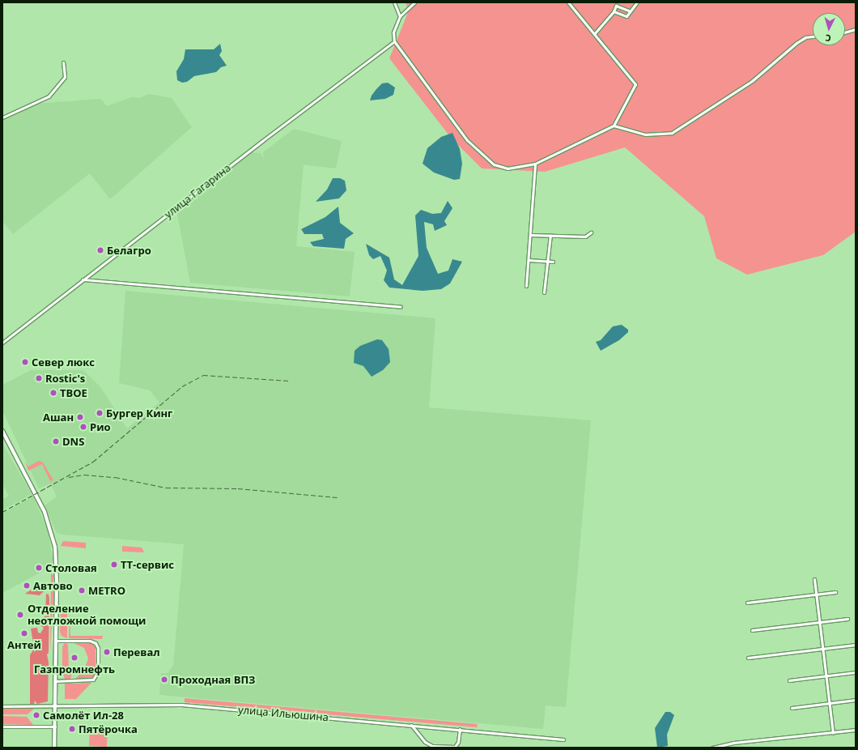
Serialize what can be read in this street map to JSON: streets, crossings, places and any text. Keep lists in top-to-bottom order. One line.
{"streets":{"street":["улица Гагарина","улица Ильюшина"]},"places":["Белагро","Север люкс","Rostic's","ТВОЕ","Бургер Кинг","Ашан","Рио","DNS","ТТ-сервис","Столовая","Автово","METRO","Отделение неотложной помощи","Антей","Перевал","Газпромнефть","Проходная ВПЗ","Самолёт Ил-28","Пятёрочка"],"north":"bottom"}
